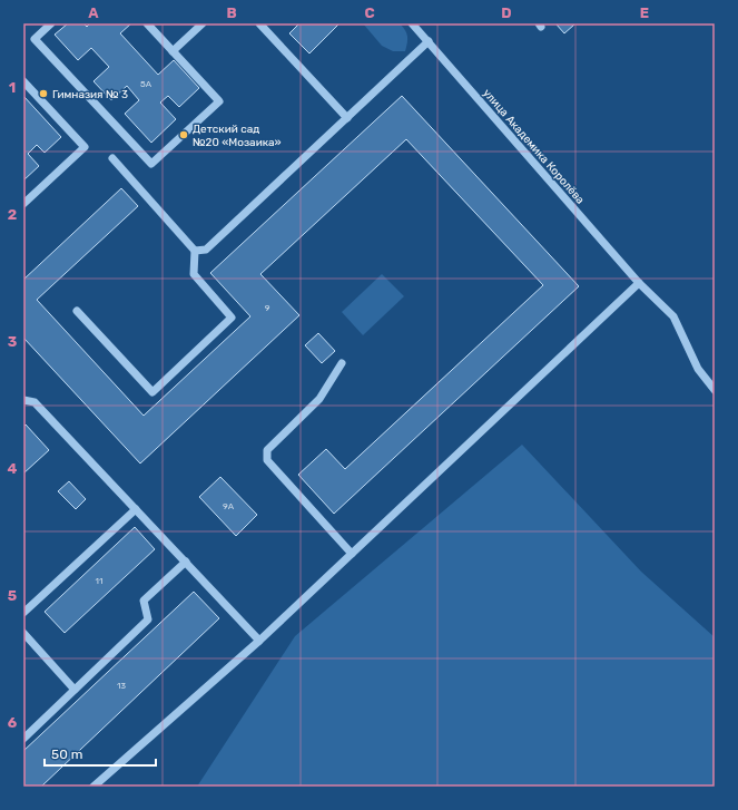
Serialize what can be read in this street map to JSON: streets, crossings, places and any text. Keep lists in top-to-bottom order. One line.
{"streets":{"street":["улица Академика Королёва"]},"places":["Гимназия № 3","Детский сад №20 «Мозаика»"],"house_numbers":["5А","9","9А","11","13"],"scale_bar":"50 m","grid":{"columns":["A","B","C","D","E"],"rows":["1","2","3","4","5","6"]}}
